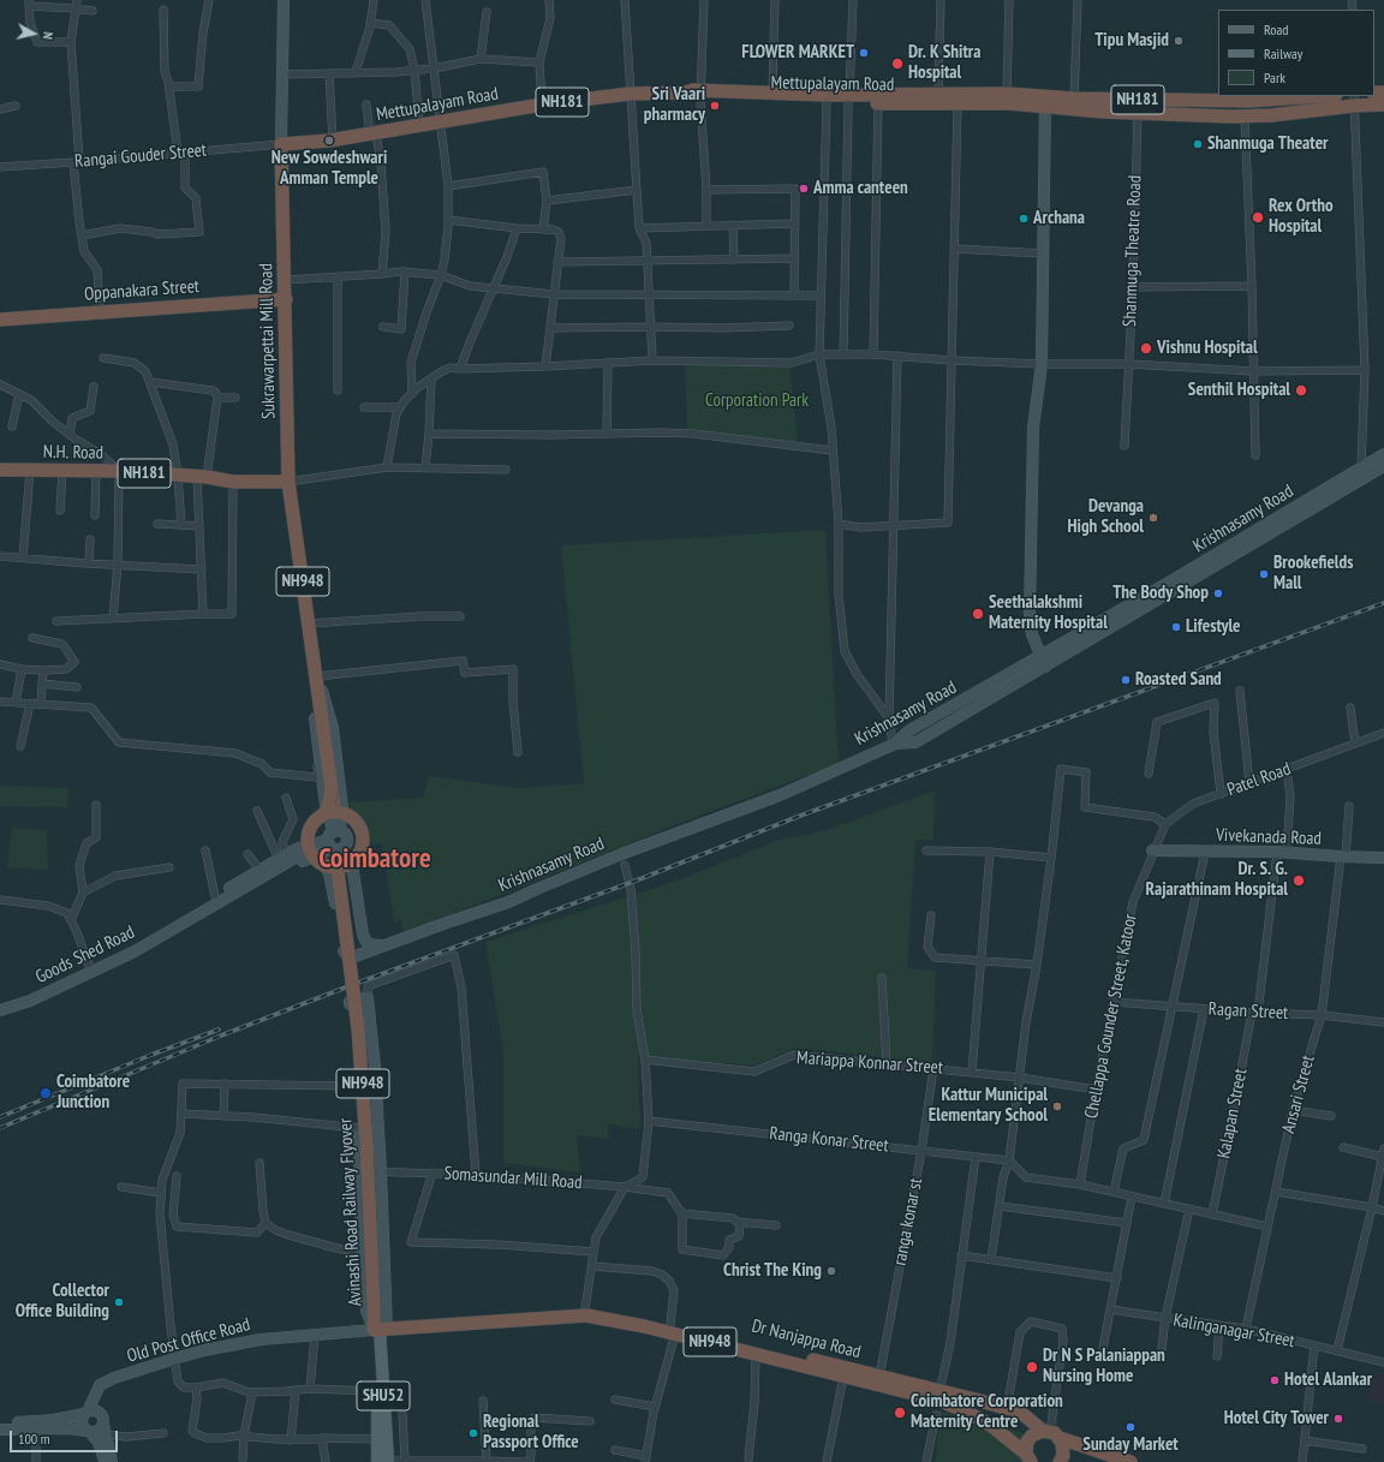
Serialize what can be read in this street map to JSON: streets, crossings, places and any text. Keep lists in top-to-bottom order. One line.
{"streets":{"highway":["Mettupalayam Road","NH181","Oppanakara Street","Sukrawarpettai Mill Road","N.H. Road","NH948","Avinashi Road Railway Flyover","Dr Nanjappa Road"],"main road":["Krishnasamy Road","Vivekanada Road","Goods Shed Road","Old Post Office Road","SHU52"],"street":["Rangai Gouder Street","Shanmuga Theatre Road","Patel Road","Ragan Street","Chellappa Gounder Street, Katoor","Mariappa Konnar Street","Ansari Street","Kalapan Street","Ranga Konar Street","Somasundar Mill Road","ranga konar st","Kalinganagar Street"]},"crossings":[["Mettupalayam Road","Rangai Gouder Street"],["Mettupalayam Road","Shanmuga Theatre Road"],["Mettupalayam Road","Sukrawarpettai Mill Road"],["Rangai Gouder Street","Sukrawarpettai Mill Road"],["Oppanakara Street","Sukrawarpettai Mill Road"],["Sukrawarpettai Mill Road","N.H. Road"],["Sukrawarpettai Mill Road","NH948"],["Krishnasamy Road","NH948"],["Krishnasamy Road","Avinashi Road Railway Flyover"],["NH948","Goods Shed Road"],["NH948","Avinashi Road Railway Flyover"],["NH948","Dr Nanjappa Road"],["Vivekanada Road","Chellappa Gounder Street, Katoor"],["Vivekanada Road","Ansari Street"],["Ragan Street","Chellappa Gounder Street, Katoor"],["Ragan Street","Ansari Street"],["Ragan Street","Kalapan Street"],["Chellappa Gounder Street, Katoor","Mariappa Konnar Street"],["Mariappa Konnar Street","ranga konar st"],["Ansari Street","Kalinganagar Street"],["Ranga Konar Street","ranga konar st"],["Avinashi Road Railway Flyover","Dr Nanjappa Road"],["Avinashi Road Railway Flyover","Old Post Office Road"],["Avinashi Road Railway Flyover","SHU52"],["ranga konar st","Dr Nanjappa Road"],["Dr Nanjappa Road","Old Post Office Road"],["Dr Nanjappa Road","SHU52"],["Old Post Office Road","SHU52"]],"districts":["Coimbatore"],"parks":["Corporation Park"],"places":["Tipu Masjid","FLOWER MARKET","Dr. K Shitra Hospital","Sri Vaari pharmacy","New Sowdeshwari Amman Temple","Shanmuga Theater","Amma canteen","Rex Ortho Hospital","Archana","Vishnu Hospital","Senthil Hospital","Devanga High School","Brookefields Mall","The Body Shop","Seethalakshmi Maternity Hospital","Lifestyle","Roasted Sand","Dr. S. G. Rajarathinam Hospital","Coimbatore Junction","Kattur Municipal Elementary School","Christ The King","Collector Office Building","Dr N S Palaniappan Nursing Home","Hotel Alankar","Coimbatore Corporation Maternity Centre","Hotel City Tower","Sunday Market","Regional Passport Office"],"legend":["Road","Railway","Park"],"scale_bar":"100 m","north":"right"}
